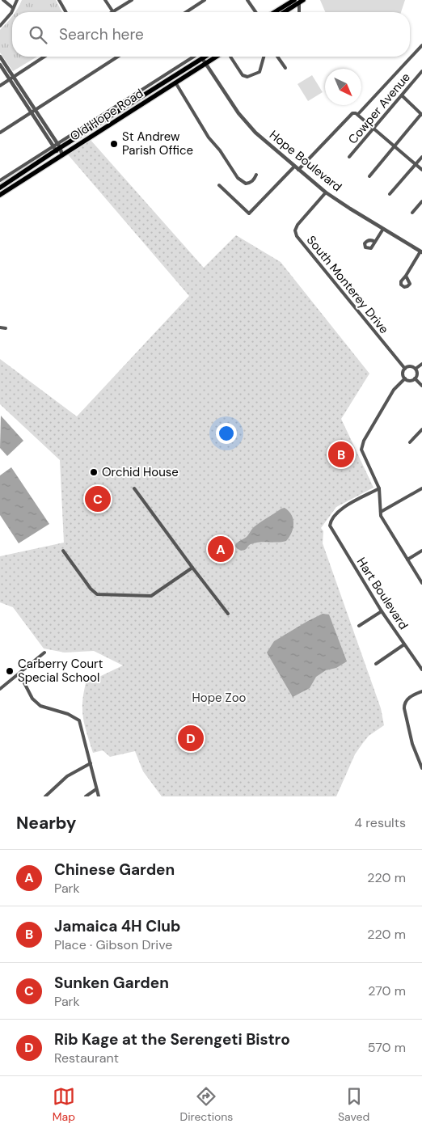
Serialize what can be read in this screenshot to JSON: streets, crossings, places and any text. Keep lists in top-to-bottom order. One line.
{"streets":{"main road":["Old Hope Road"],"street":["Cowper Avenue","Hope Boulevard","South Monterey Drive","Hart Boulevard"]},"crossings":[["Old Hope Road","Hope Boulevard"],["Hope Boulevard","South Monterey Drive"]],"parks":["Hope Zoo"],"places":["St Andrew Parish Office","Orchid House","Carberry Court Special School"],"north":"bottom right","page":{"search":"Search here","pins":["B","C","A","D"],"heading":["Nearby","4 results"],"list":[{"mark":"A","name":"Chinese Garden","note":"Park","value":"220 m"},{"mark":"B","name":"Jamaica 4H Club","note":"Place · Gibson Drive","value":"220 m"},{"mark":"C","name":"Sunken Garden","note":"Park","value":"270 m"},{"mark":"D","name":"Rib Kage at the Serengeti Bistro","note":"Restaurant","value":"570 m"}],"nav":["Map","Directions","Saved"]}}
